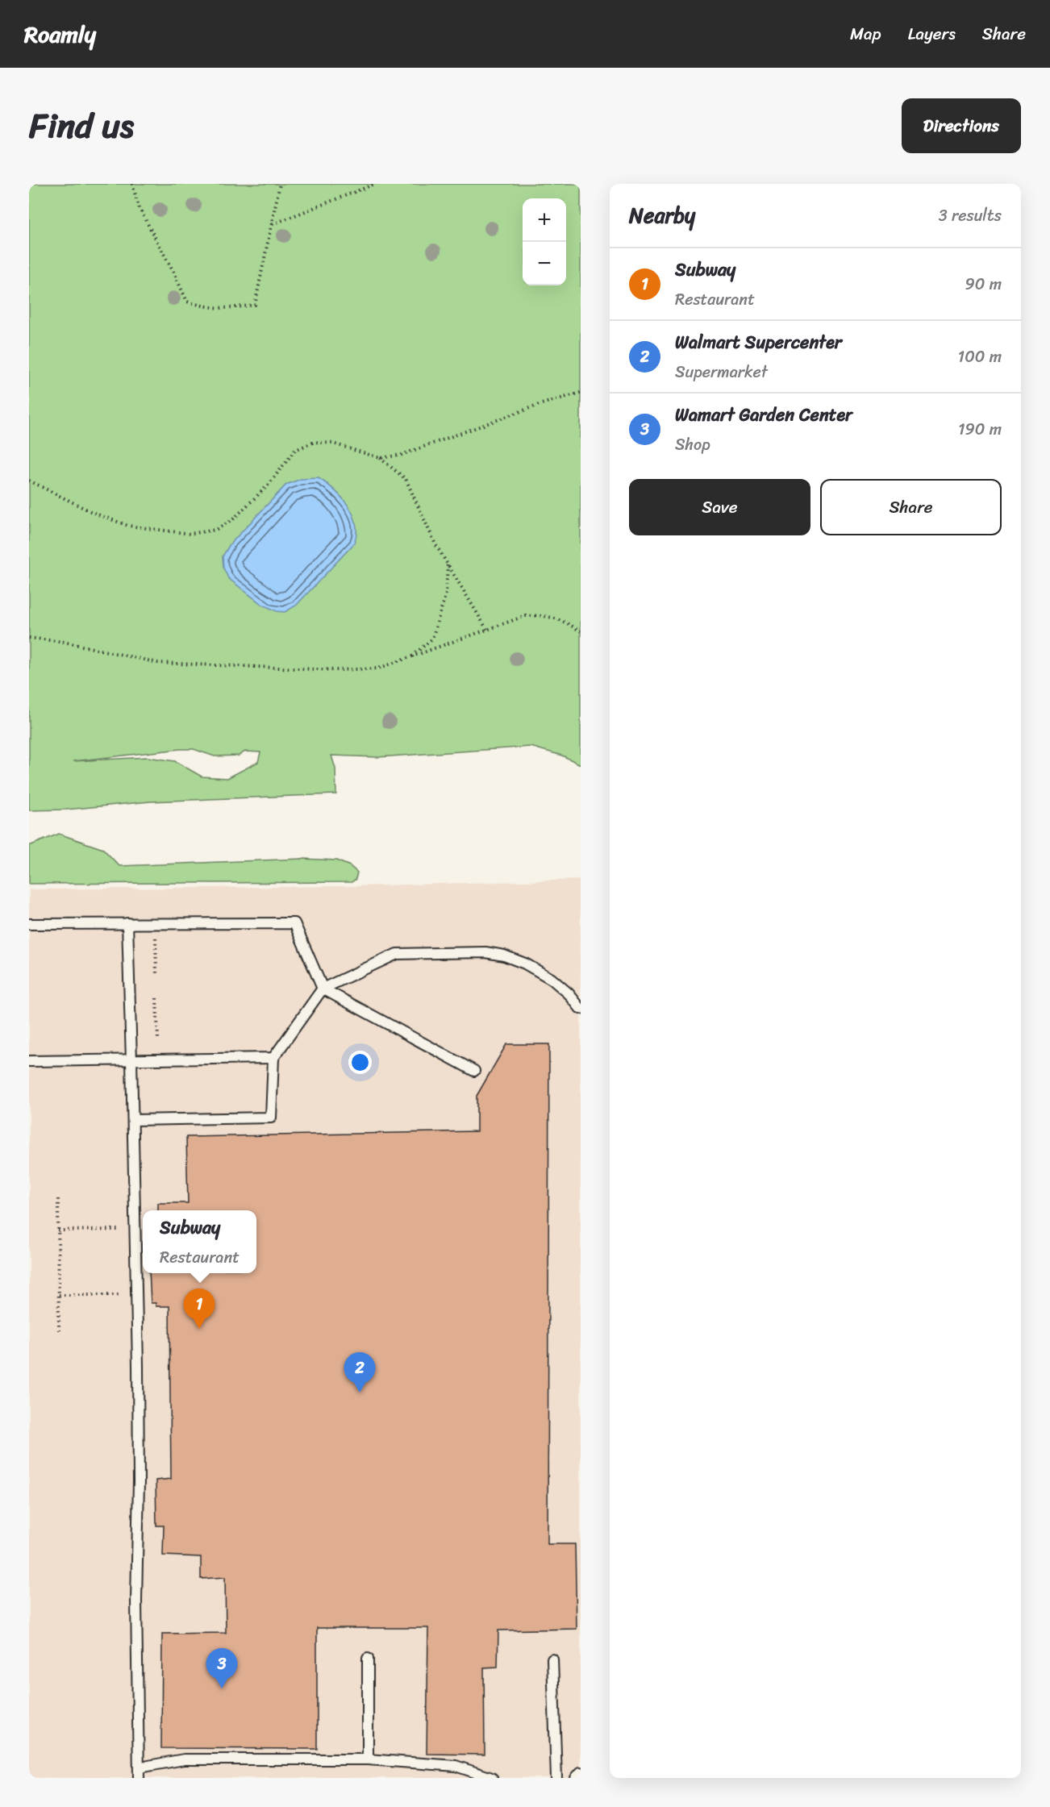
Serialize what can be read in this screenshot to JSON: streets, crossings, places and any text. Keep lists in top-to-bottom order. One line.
{"page":{"header":"Roamly","nav":["Map","Layers","Share"],"title":"Find us","buttons":["Directions",["Save","Share"]],"heading":["Nearby","3 results"],"map_buttons":["+","−"],"list":[{"mark":"1","name":"Subway","note":"Restaurant","value":"90 m"},{"mark":"2","name":"Walmart Supercenter","note":"Supermarket","value":"100 m"},{"mark":"3","name":"Wamart Garden Center","note":"Shop","value":"190 m"}],"popup":["Subway","Restaurant"],"pins":["1","2","3"]}}
